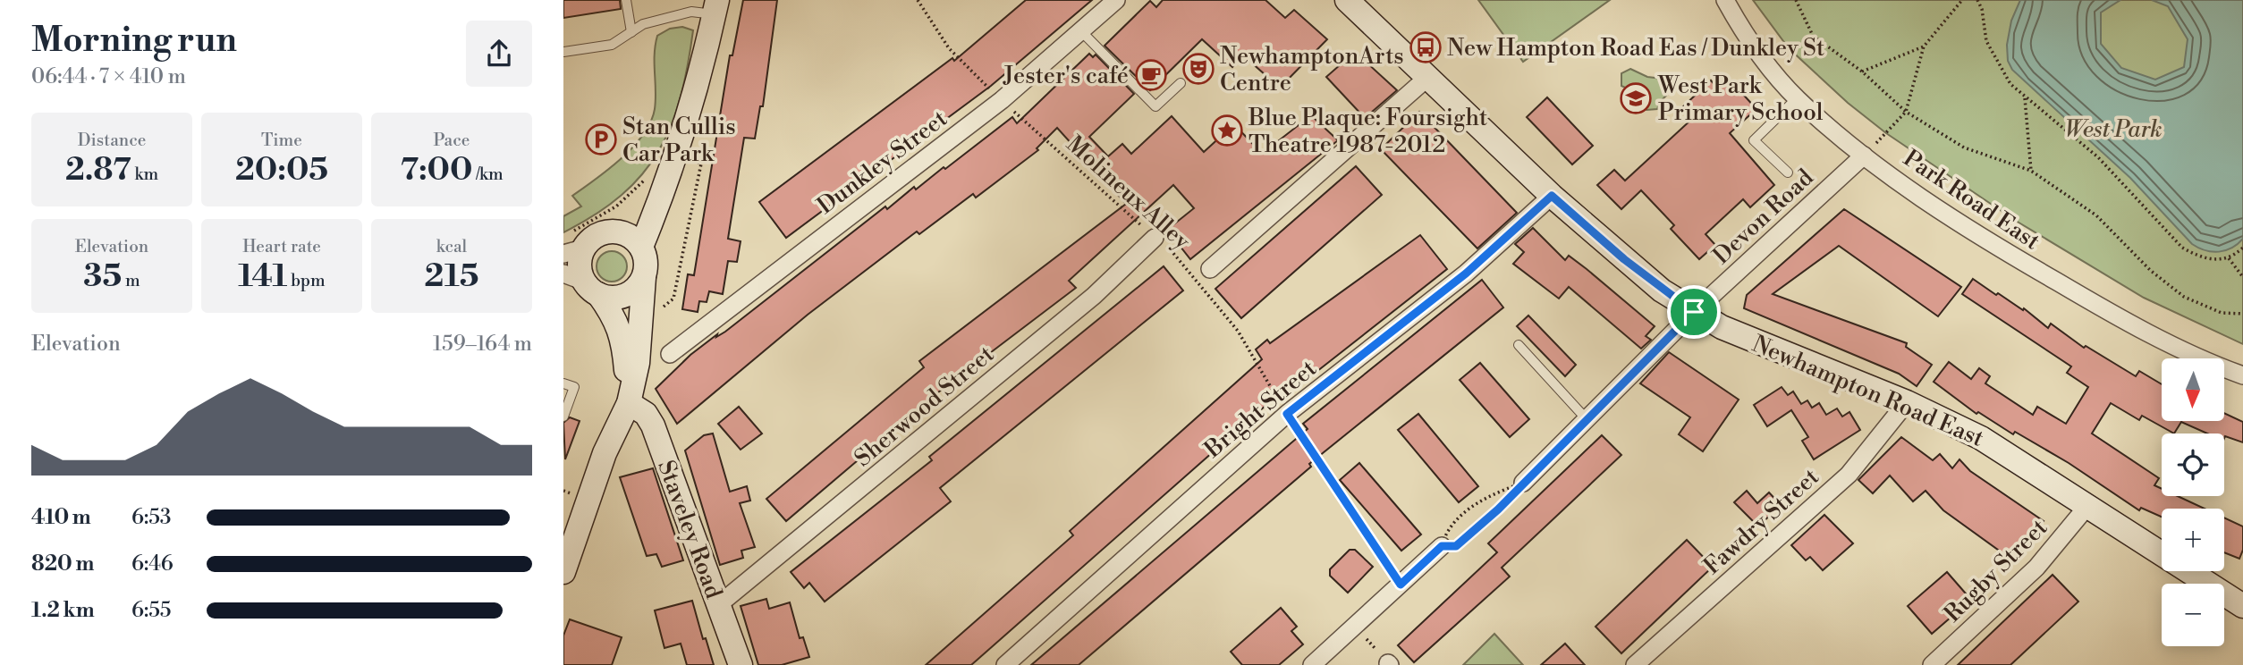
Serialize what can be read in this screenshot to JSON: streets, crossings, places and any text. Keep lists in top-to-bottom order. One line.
{"streets":{"street":["Dunkley Street","Park Road East","Devon Road","Newhampton Road East","Sherwood Street","Bright Street","Fawdry Street","Staveley Road","Rugby Street"],"path":["Molineux Alley"]},"crossings":[["Dunkley Street","Molineux Alley"],["Molineux Alley","Sherwood Street"],["Molineux Alley","Bright Street"],["Park Road East","Devon Road"],["Devon Road","Newhampton Road East"],["Newhampton Road East","Bright Street"],["Newhampton Road East","Fawdry Street"],["Newhampton Road East","Rugby Street"],["Sherwood Street","Staveley Road"]],"parks":["West Park"],"places":{"bus stop":["New Hampton Road Eas / Dunkley St"],"theatre":["NewhamptonArts Centre"],"cafe":["Jester's café"],"school or university":["West Park Primary School"],"place":["Blue Plaque: Foursight Theatre 1987-2012"],"parking":["Stan Cullis Car Park"]},"north":"bottom","page":{"heading":["Morning run","06:44 · 7 × 410 m"],"stats":[["Distance","2.87 km"],["Time","20:05"],["Pace","7:00 /km"],["Elevation","35 m"],["Heart rate","141 bpm"],["kcal","215"]],"chart":["Elevation","159–164 m"],"map_buttons":["+","−"],"list":[{"name":"410 m","note":"6:53"},{"name":"820 m","note":"6:46"},{"name":"1.2 km","note":"6:55"}]}}
